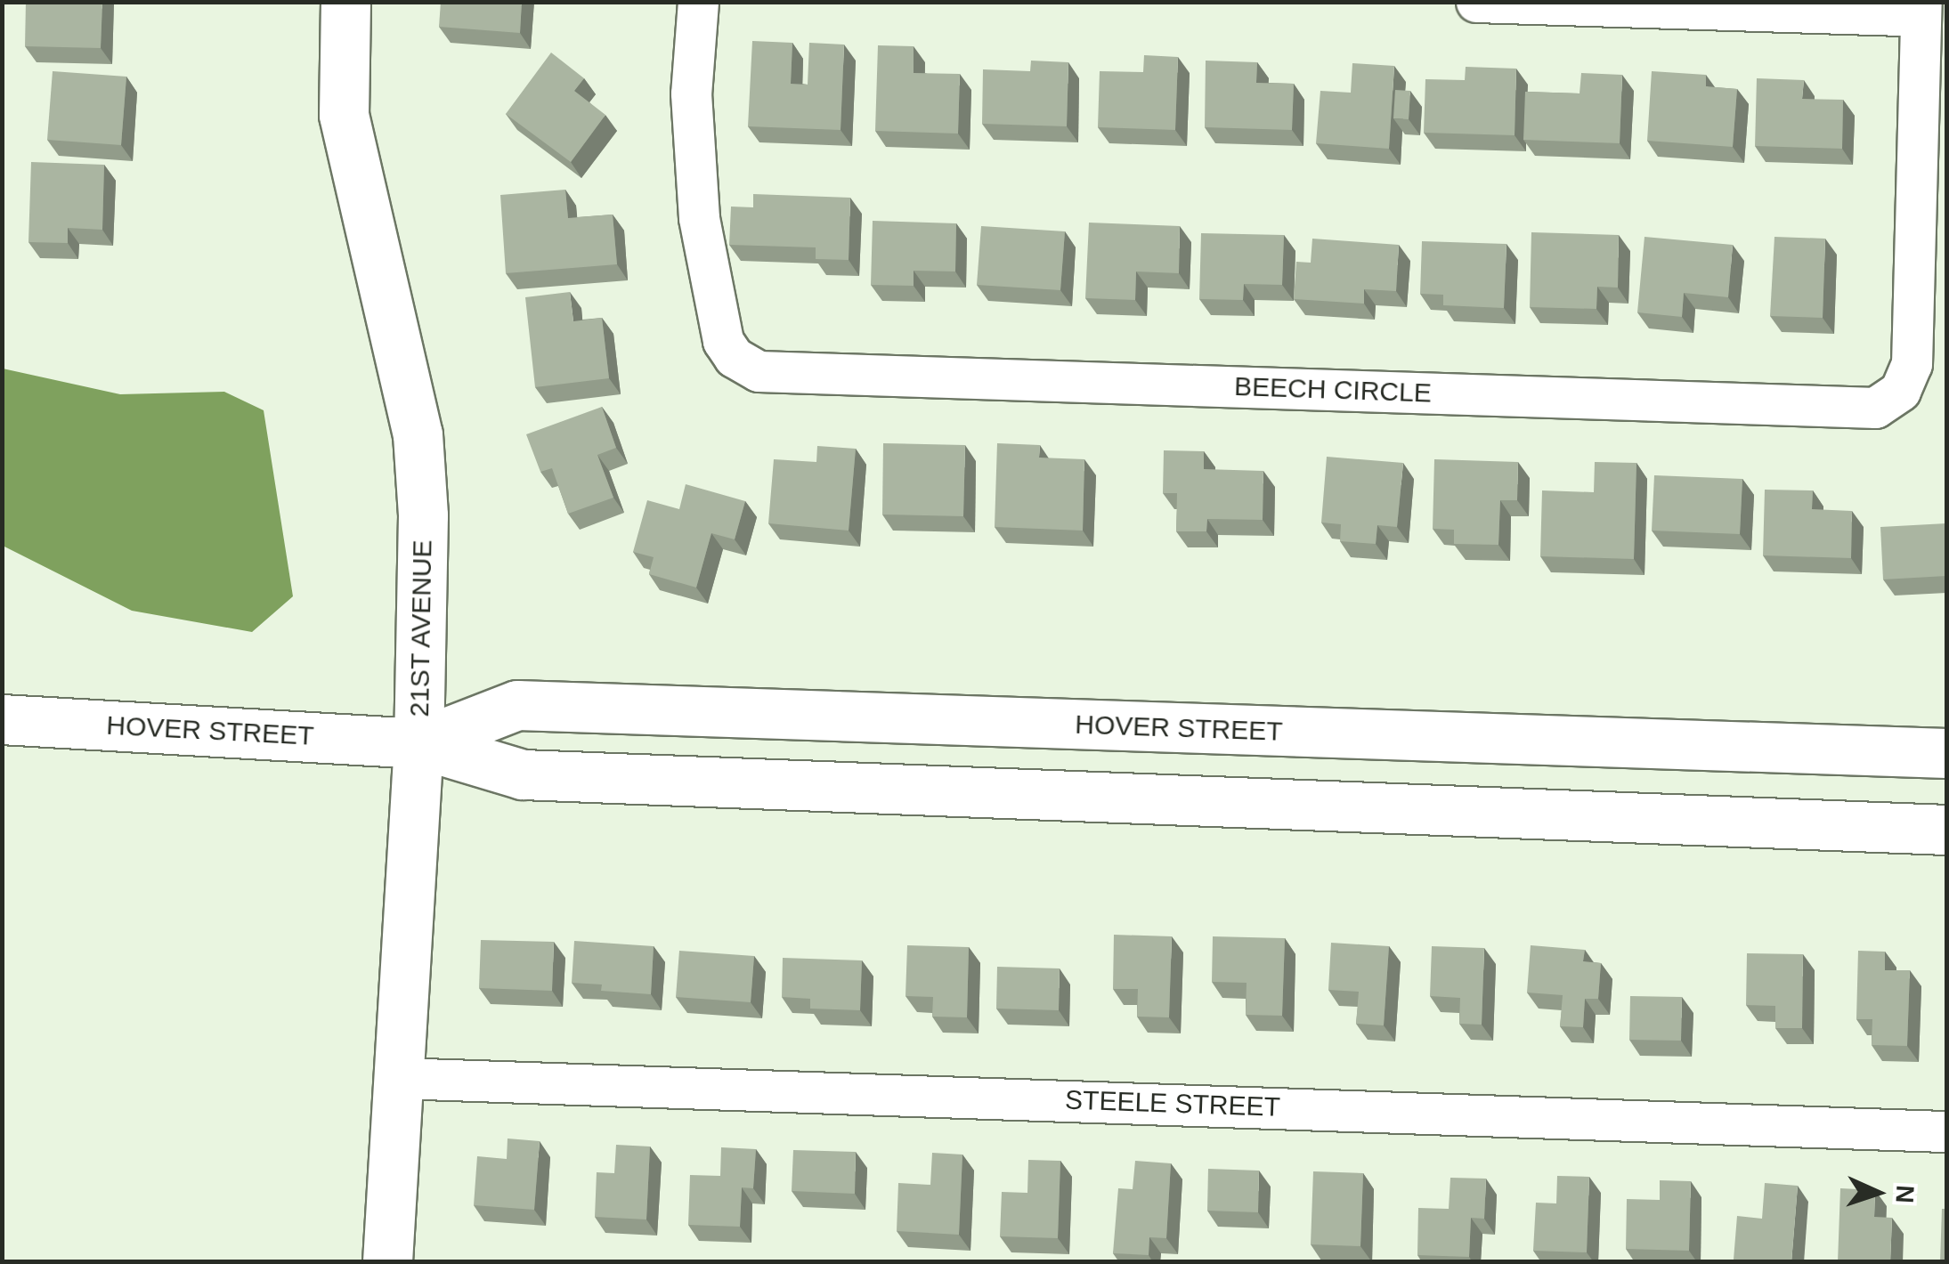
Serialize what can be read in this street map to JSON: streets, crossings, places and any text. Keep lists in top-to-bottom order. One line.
{"streets":{"main road":["21ST AVENUE","HOVER STREET"],"street":["BEECH CIRCLE","STEELE STREET"]},"crossings":[["21ST AVENUE","HOVER STREET"],["21ST AVENUE","STEELE STREET"]],"north":"right"}
